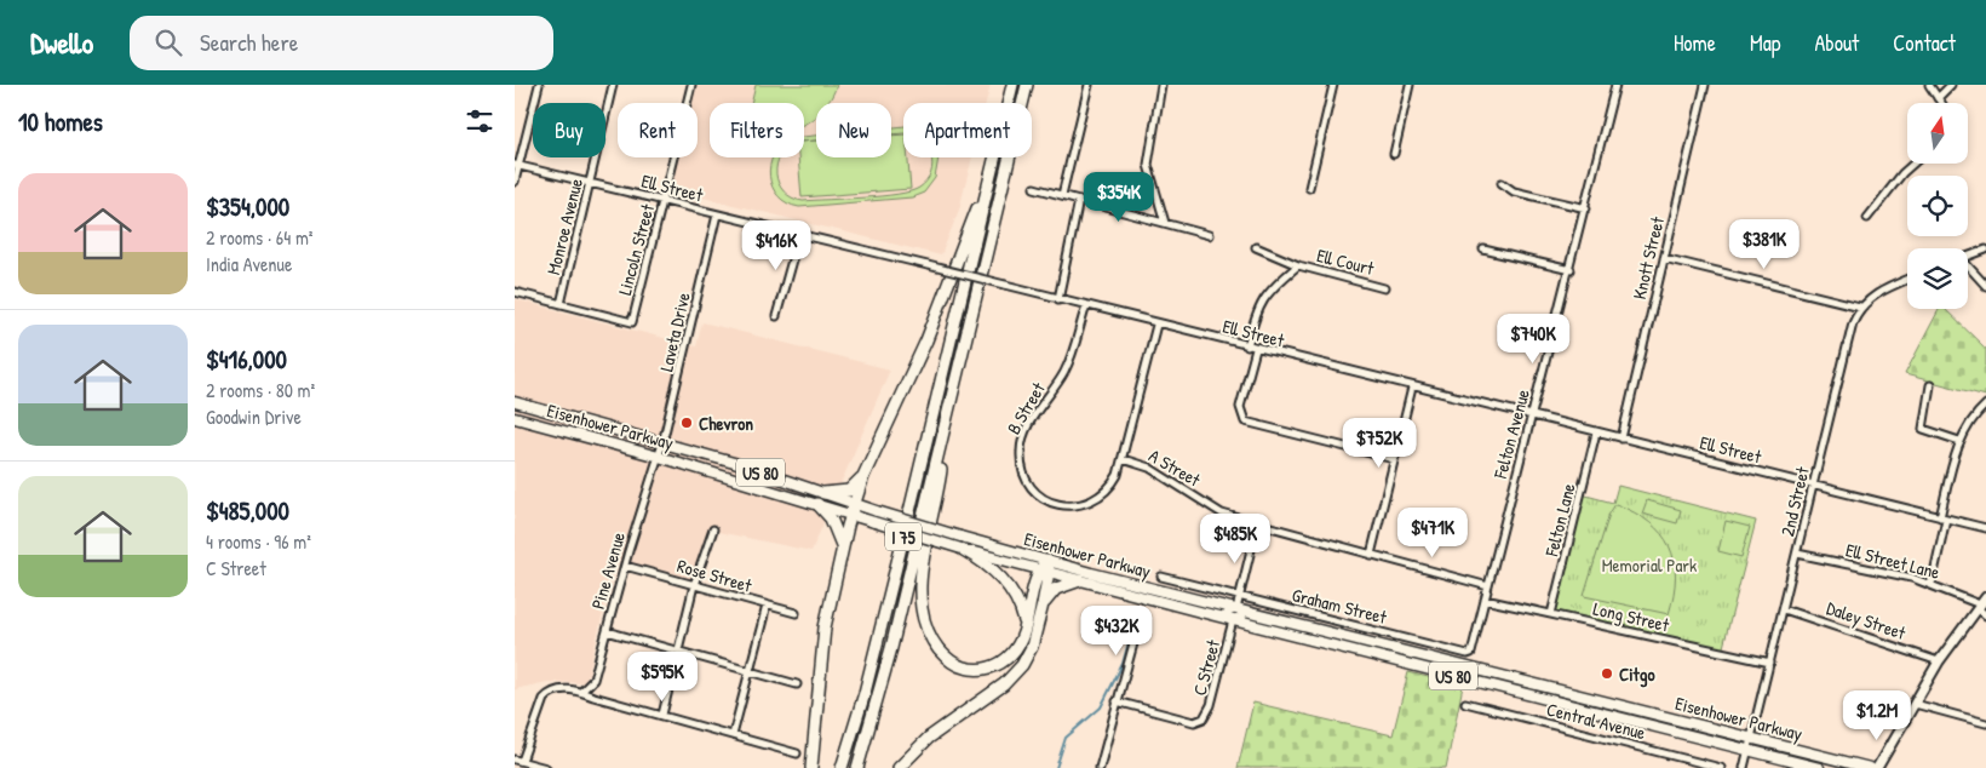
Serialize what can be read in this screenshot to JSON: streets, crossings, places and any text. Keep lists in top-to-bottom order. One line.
{"streets":{"highway":["I 75"],"main road":["Eisenhower Parkway","US 80"],"street":["Ell Street","Monroe Avenue","Lincoln Street","Knott Street","Ell Court","Laveta Drive","B Street","Felton Avenue","A Street","2nd Street","Felton Lane","Ell Street Lane","Pine Avenue","Rose Street","Graham Street","Long Street","Daley Street","C Street","Central Avenue"]},"crossings":[["Ell Street","Monroe Avenue"],["Ell Street","Lincoln Street"],["Ell Street","Knott Street"],["Ell Street","Ell Court"],["Ell Street","Laveta Drive"],["Ell Street","B Street"],["Ell Street","Felton Avenue"],["Ell Street","2nd Street"],["Ell Street","Felton Lane"],["Monroe Avenue","Lincoln Street"],["Laveta Drive","Eisenhower Parkway"],["Laveta Drive","Pine Avenue"],["B Street","A Street"],["Eisenhower Parkway","2nd Street"],["Eisenhower Parkway","Pine Avenue"],["Eisenhower Parkway","C Street"],["Felton Avenue","A Street"],["Felton Avenue","Graham Street"],["Felton Avenue","Long Street"],["2nd Street","Ell Street Lane"],["2nd Street","Long Street"],["2nd Street","Daley Street"],["Felton Lane","Long Street"],["Pine Avenue","Rose Street"]],"parks":["Memorial Park"],"places":["Chevron","Citgo"],"north":"top","page":{"header":"Dwello","search":"Search here","nav":["Home","Map","About","Contact"],"heading":"10 homes","chip":["Buy","Rent","Filters","New","Apartment"],"list":[{"name":"$354,000","note":"2 rooms · 64 m² · India Avenue"},{"name":"$416,000","note":"2 rooms · 80 m² · Goodwin Drive"},{"name":"$485,000","note":"4 rooms · 96 m² · C Street"}],"price":["$354K","$381K","$416K","$740K","$752K","$471K","$485K","$432K","$595K","$1.2M"]}}
